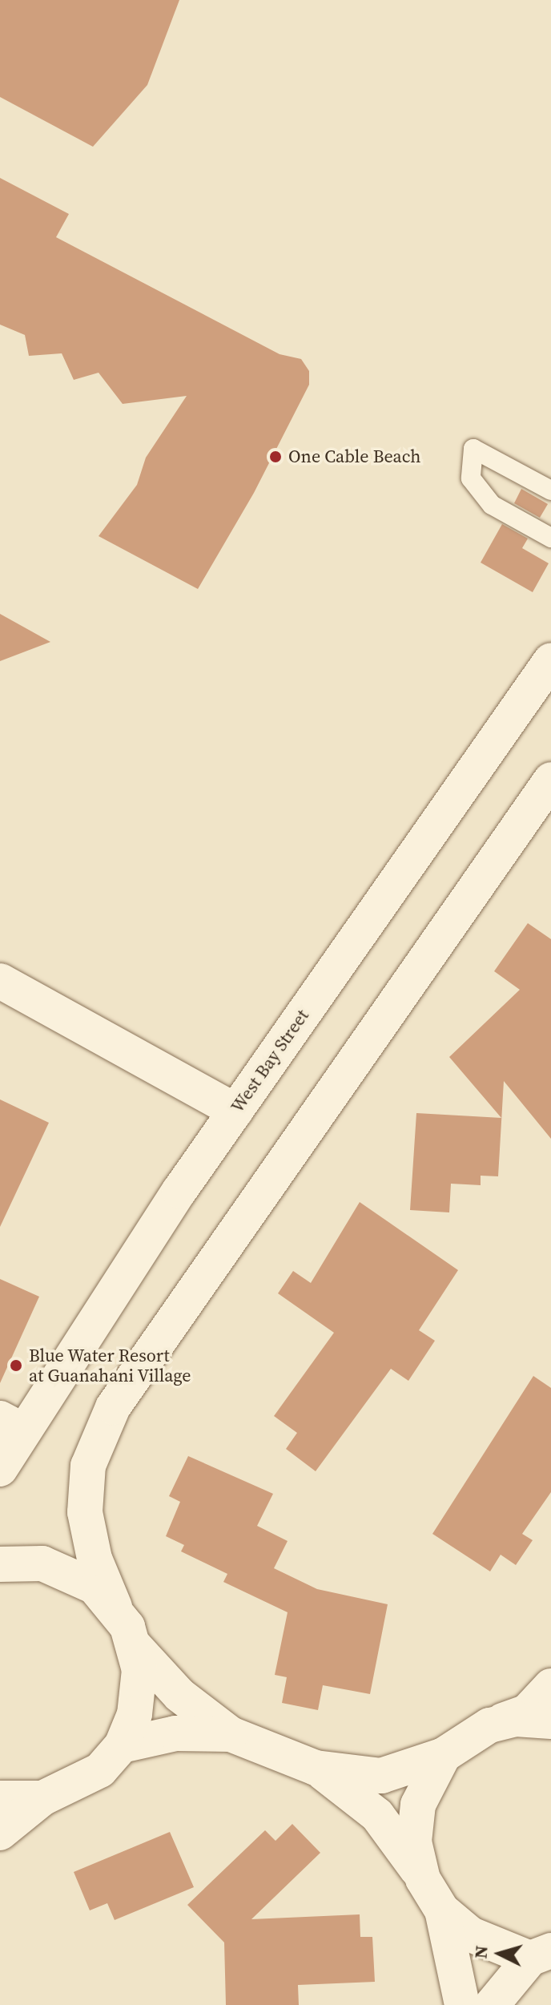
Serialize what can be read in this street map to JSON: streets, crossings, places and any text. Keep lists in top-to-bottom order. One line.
{"streets":{"main road":["West Bay Street"]},"places":["One Cable Beach","Blue Water Resort at Guanahani Village"],"north":"left"}
